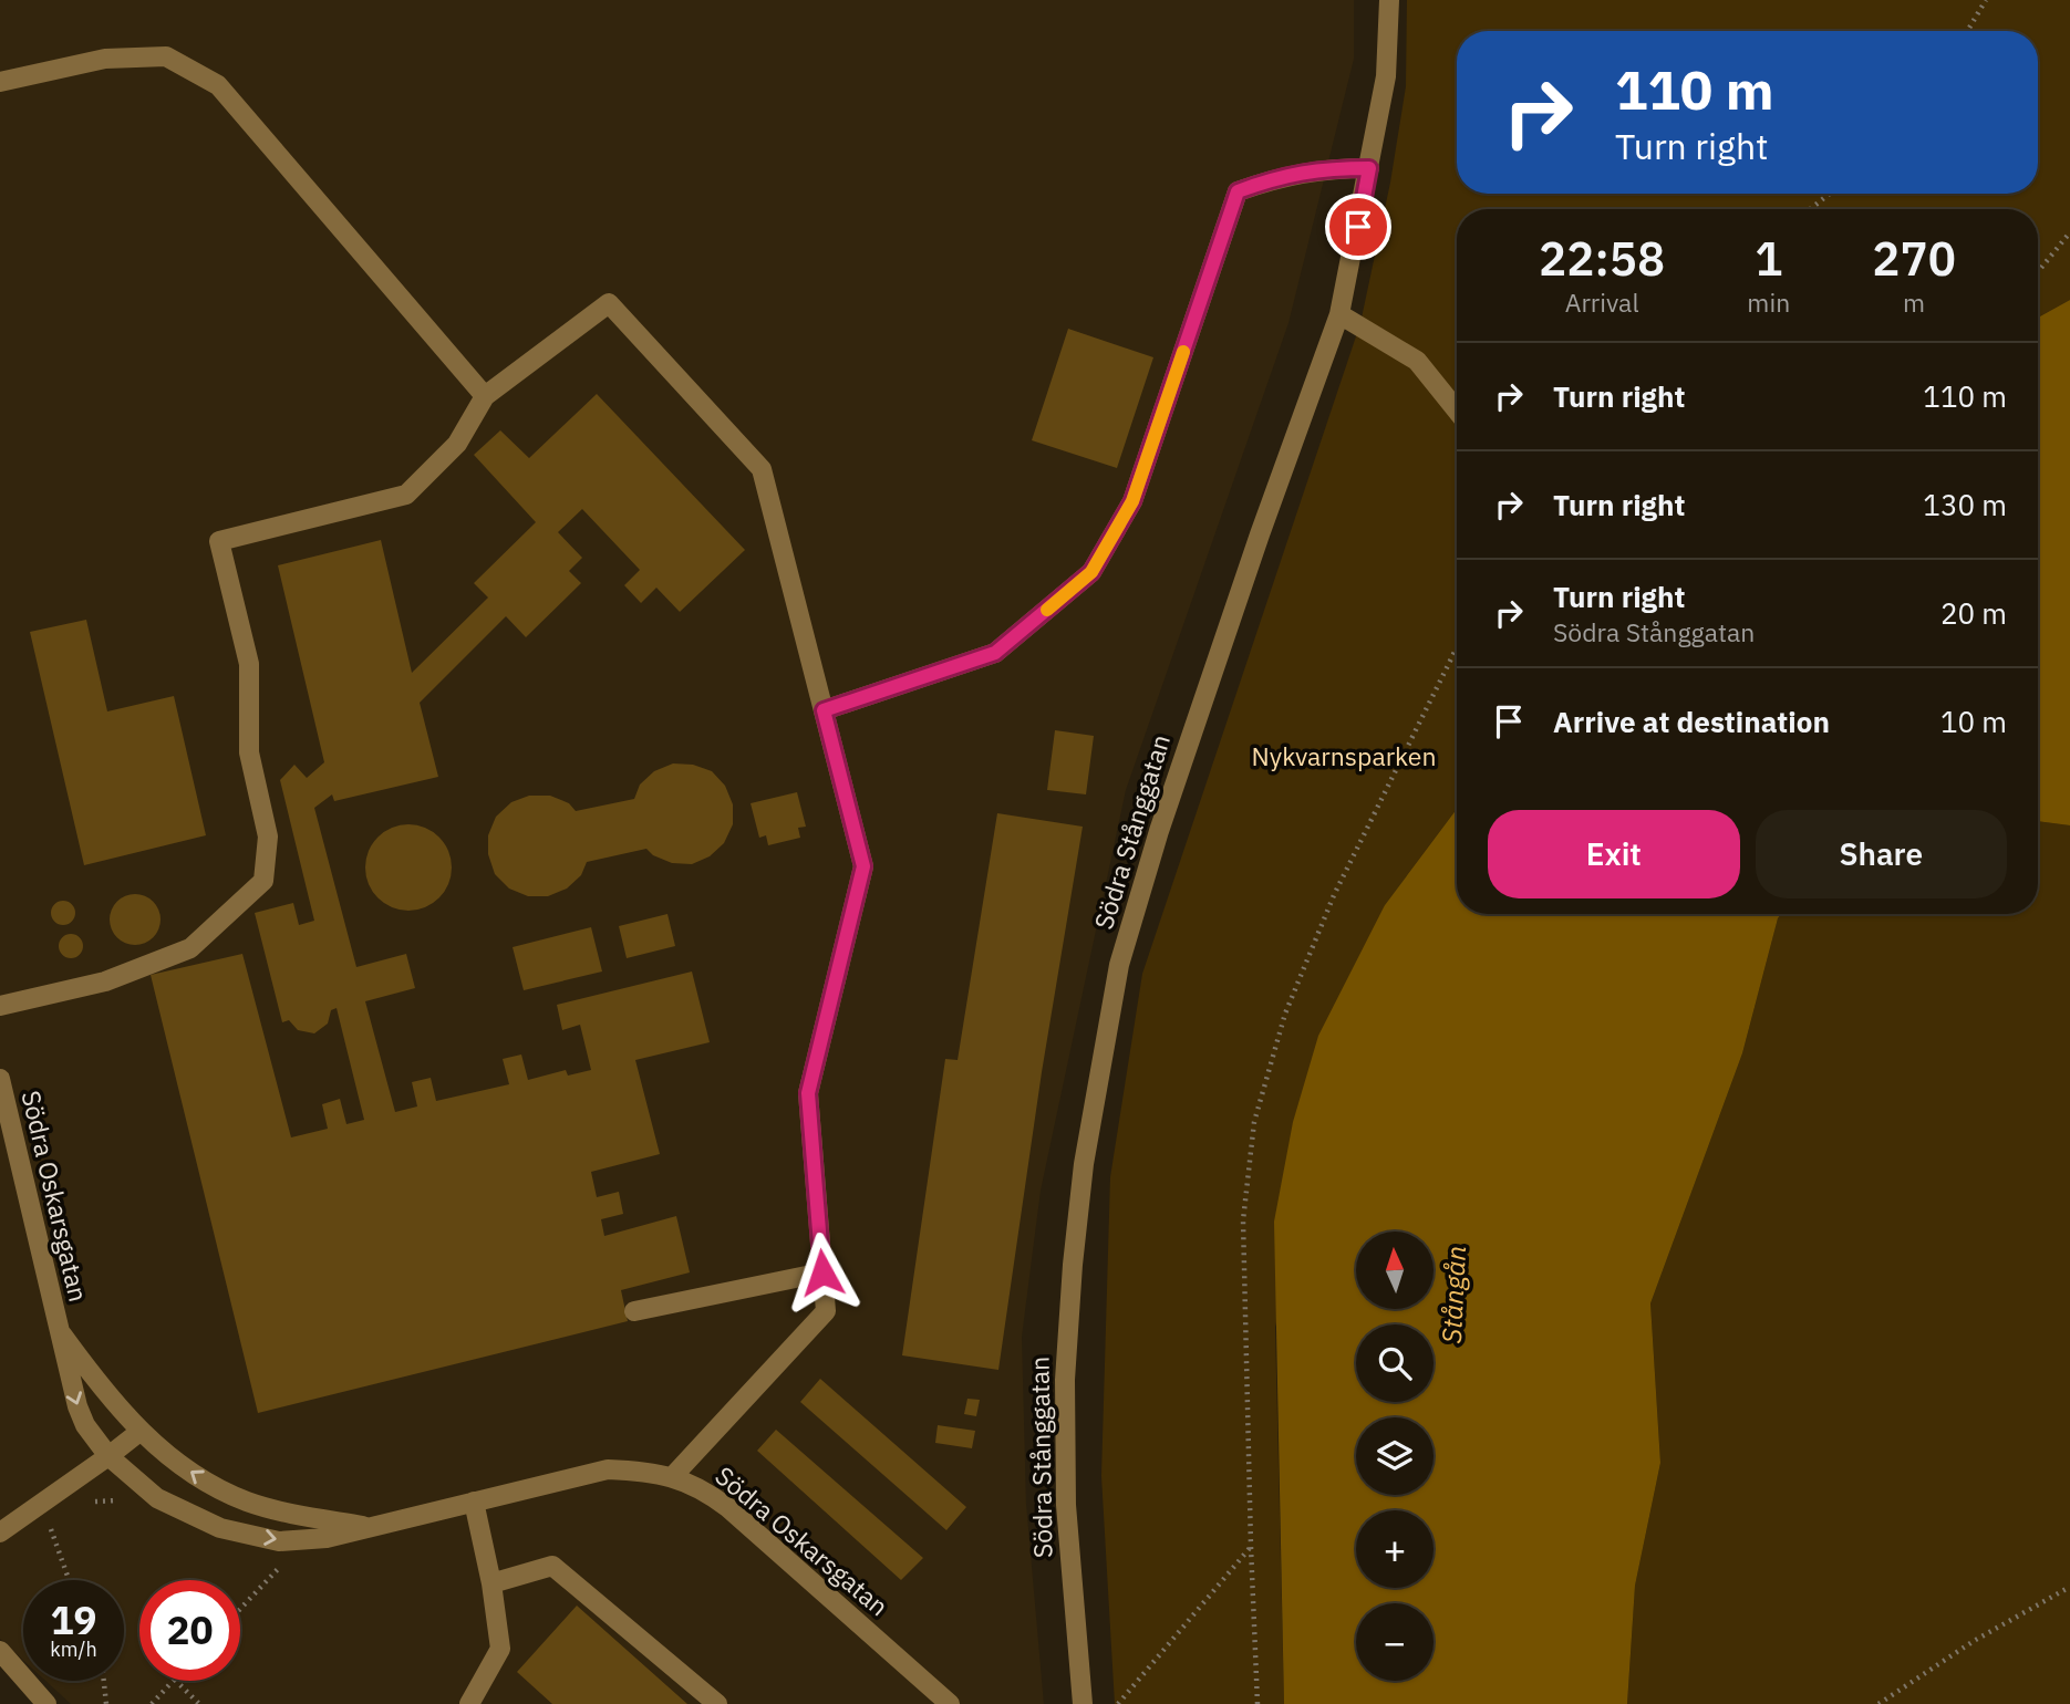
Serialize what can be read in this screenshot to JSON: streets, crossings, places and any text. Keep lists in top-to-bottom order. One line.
{"streets":{"street":["Södra Stånggatan","Södra Oskarsgatan"]},"water":["Stångån"],"parks":["Nykvarnsparken"],"north":"top","page":{"turn":["110 m","Turn right"],"eta":["22:58","Arrival","1","min","270","m"],"list":[{"name":"Turn right","value":"110 m"},{"name":"Turn right","value":"130 m"},{"name":"Turn right","note":"Södra Stånggatan","value":"20 m"},{"name":"Arrive at destination","value":"10 m"}],"buttons":["Exit","Share"],"map_buttons":["+","−"],"speed":"19 km/h","limit":"20"}}
